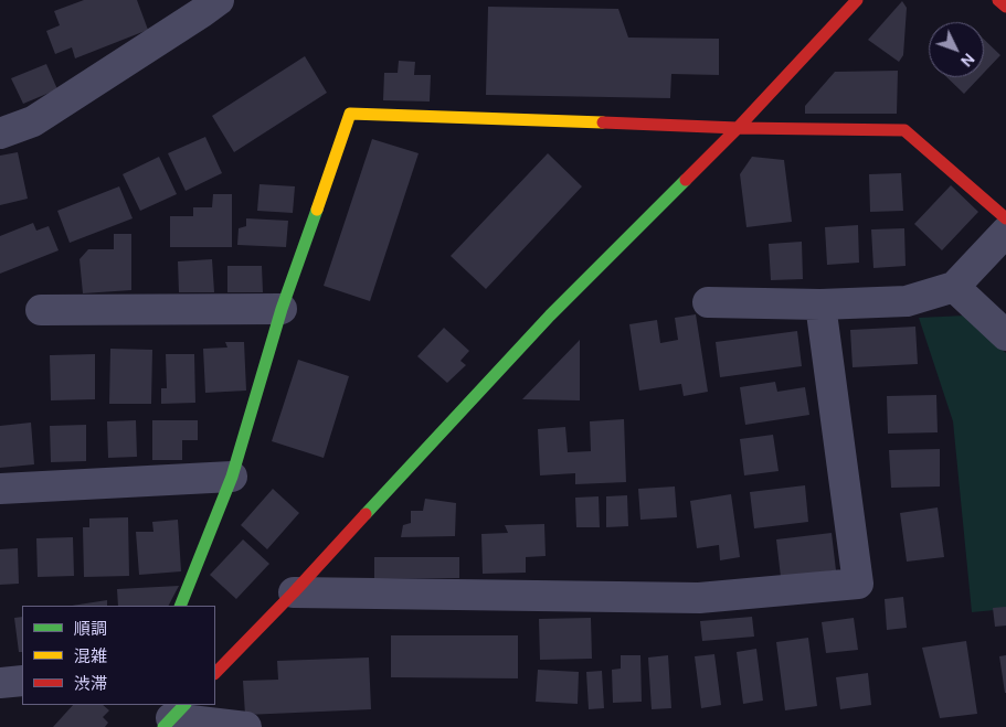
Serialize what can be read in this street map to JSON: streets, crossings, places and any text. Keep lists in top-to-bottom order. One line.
{"legend":["順調","混雑","渋滞"],"north":"bottom right"}
